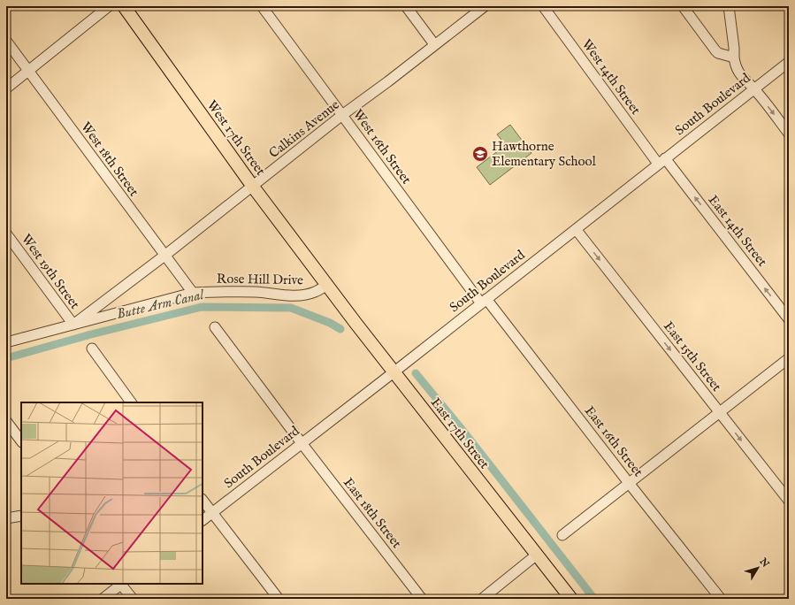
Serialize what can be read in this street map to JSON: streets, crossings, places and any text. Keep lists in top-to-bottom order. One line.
{"streets":{"main road":["West 17th Street","East 17th Street"],"street":["West 14th Street","South Boulevard","Calkins Avenue","West 16th Street","West 18th Street","East 14th Street","West 19th Street","Rose Hill Drive","East 15th Street","East 16th Street","East 18th Street"]},"crossings":[["West 14th Street","South Boulevard"],["West 14th Street","East 14th Street"],["South Boulevard","West 16th Street"],["South Boulevard","East 14th Street"],["South Boulevard","East 15th Street"],["South Boulevard","East 17th Street"],["South Boulevard","East 16th Street"],["South Boulevard","East 18th Street"],["Calkins Avenue","West 17th Street"],["Calkins Avenue","West 16th Street"],["Calkins Avenue","West 18th Street"],["Calkins Avenue","West 19th Street"],["Calkins Avenue","Rose Hill Drive"],["West 17th Street","Rose Hill Drive"],["West 17th Street","East 17th Street"],["West 16th Street","East 16th Street"],["West 18th Street","Rose Hill Drive"],["West 19th Street","Rose Hill Drive"],["Rose Hill Drive","East 17th Street"]],"one_way":["East 14th Street","East 15th Street"],"water":["Butte Arm Canal"],"places":{"school or university":["Hawthorne Elementary School"]},"north":"top right"}
